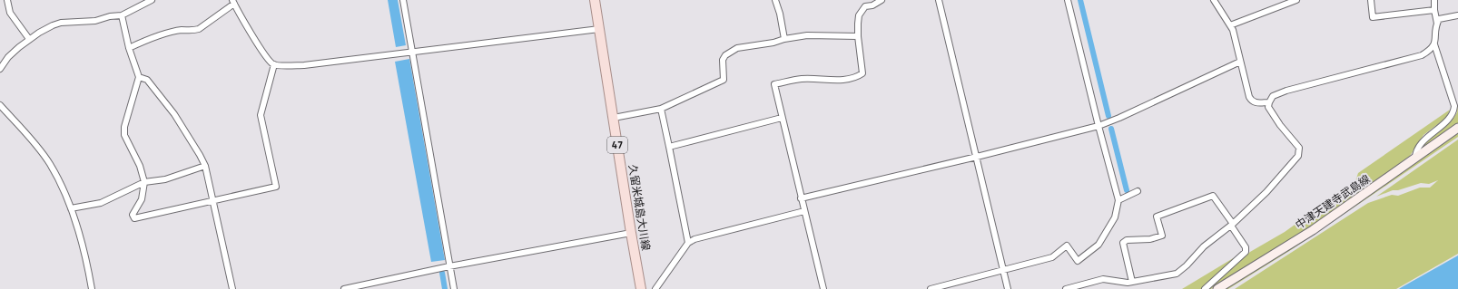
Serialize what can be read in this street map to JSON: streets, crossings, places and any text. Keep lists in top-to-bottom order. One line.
{"streets":{"main road":["47","中津天建寺武島線","久留米城島大川線"]}}
